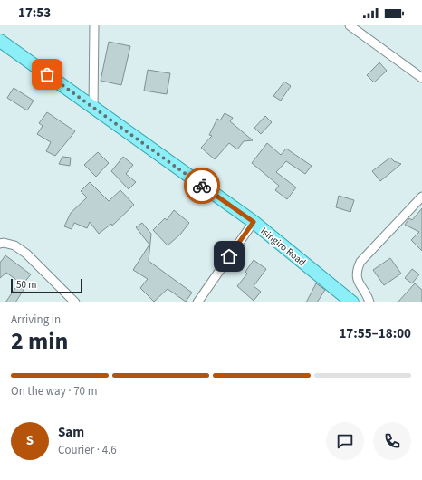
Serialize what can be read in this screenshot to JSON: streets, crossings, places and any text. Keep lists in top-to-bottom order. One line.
{"streets":{"main road":["Isingiro Road"]},"scale_bar":"50 m","page":{"status":"17:53","scale":"50 m","heading":["2 min","Arriving in","17:55–18:00"],"panel":["Sam","Courier · 4.6"],"bar":"On the way · 70 m","round":"S"}}
